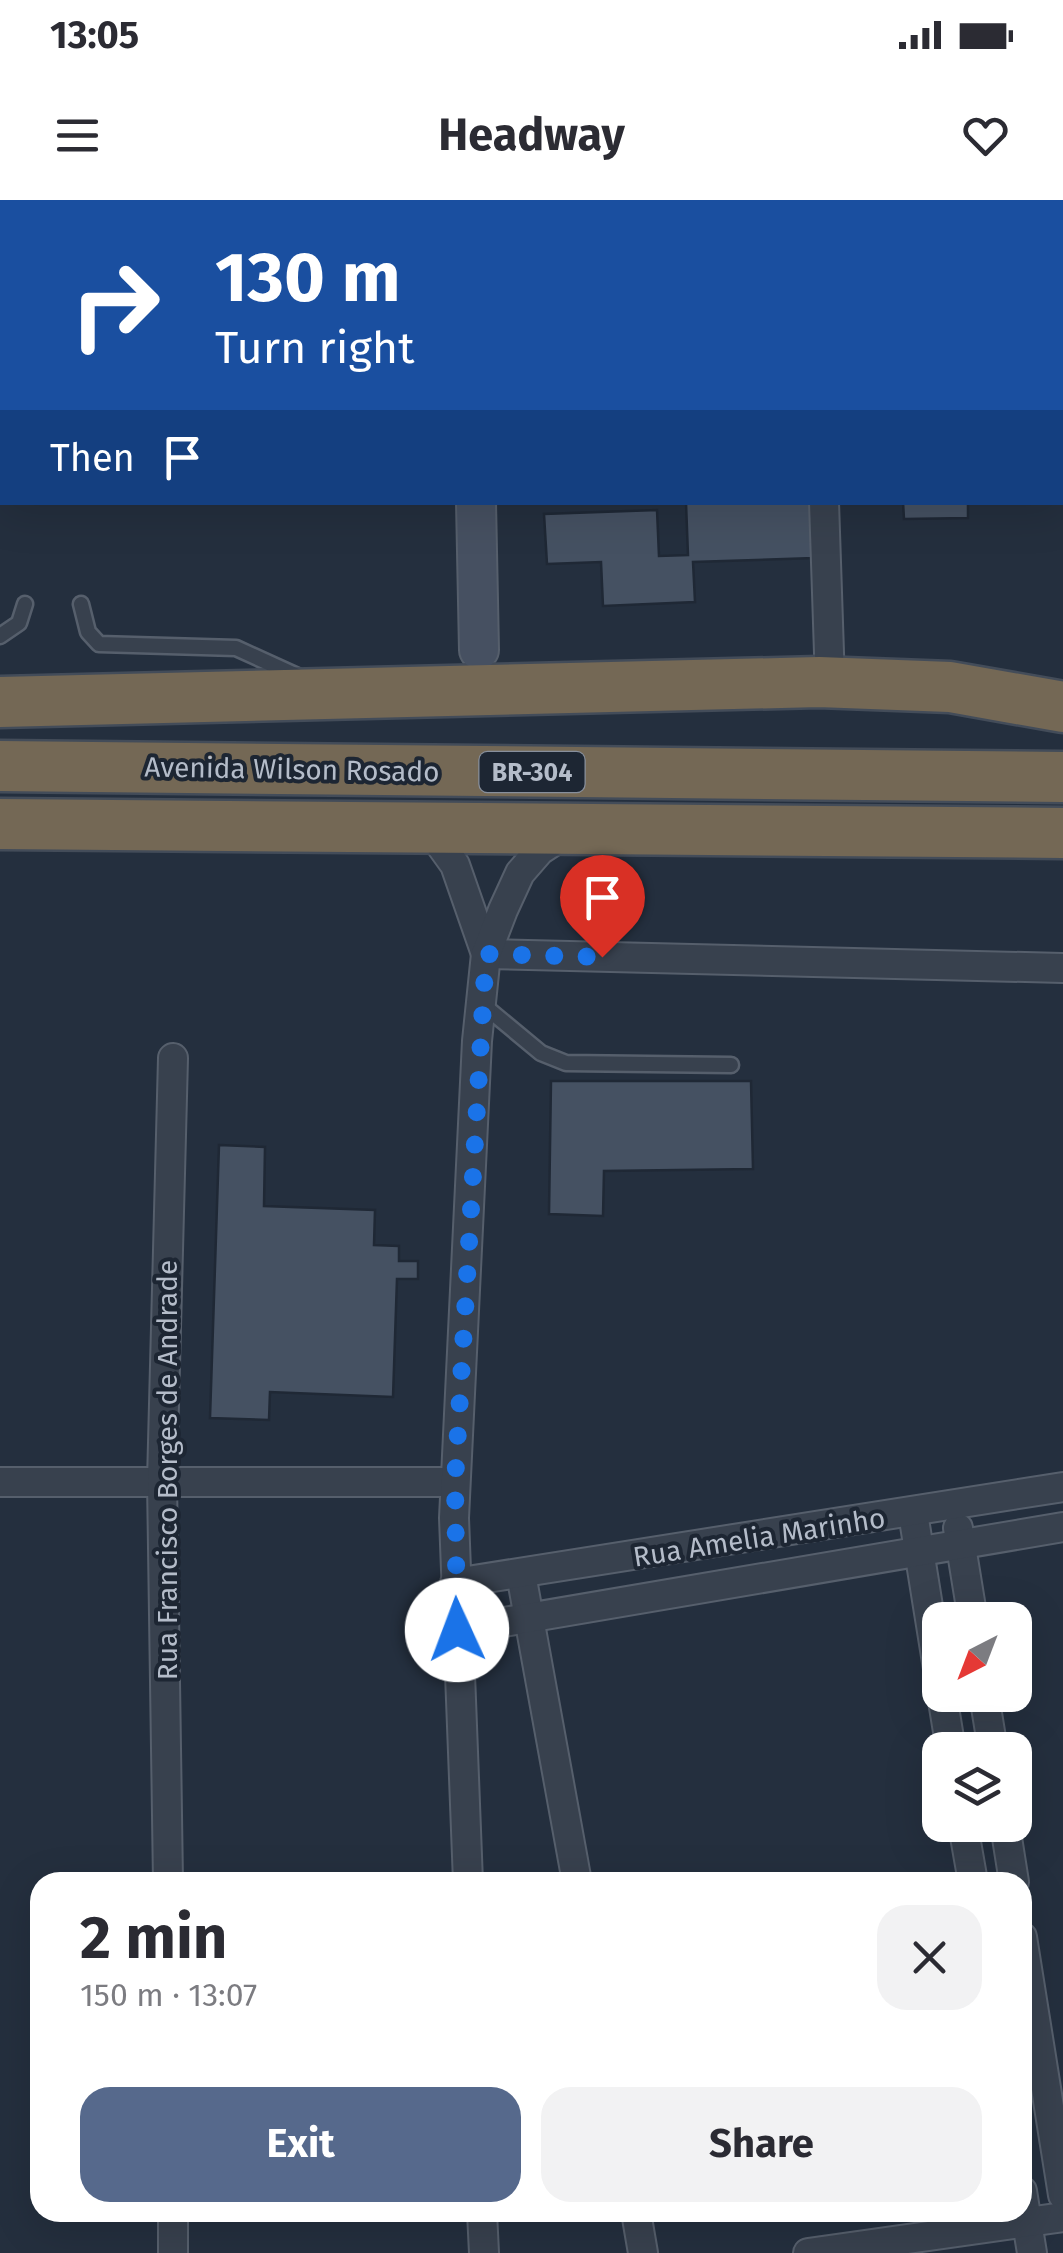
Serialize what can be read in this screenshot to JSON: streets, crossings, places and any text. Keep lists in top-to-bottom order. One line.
{"streets":{"highway":["Avenida Wilson Rosado","BR-304"],"street":["Rua Francisco Borges de Andrade","Rua Amelia Marinho"]},"north":"bottom left","page":{"status":"13:05","header":"Headway","turn":["130 m","Turn right"],"then":"Then","heading":["2 min","150 m · 13:07"],"buttons":["Exit","Share"]}}
